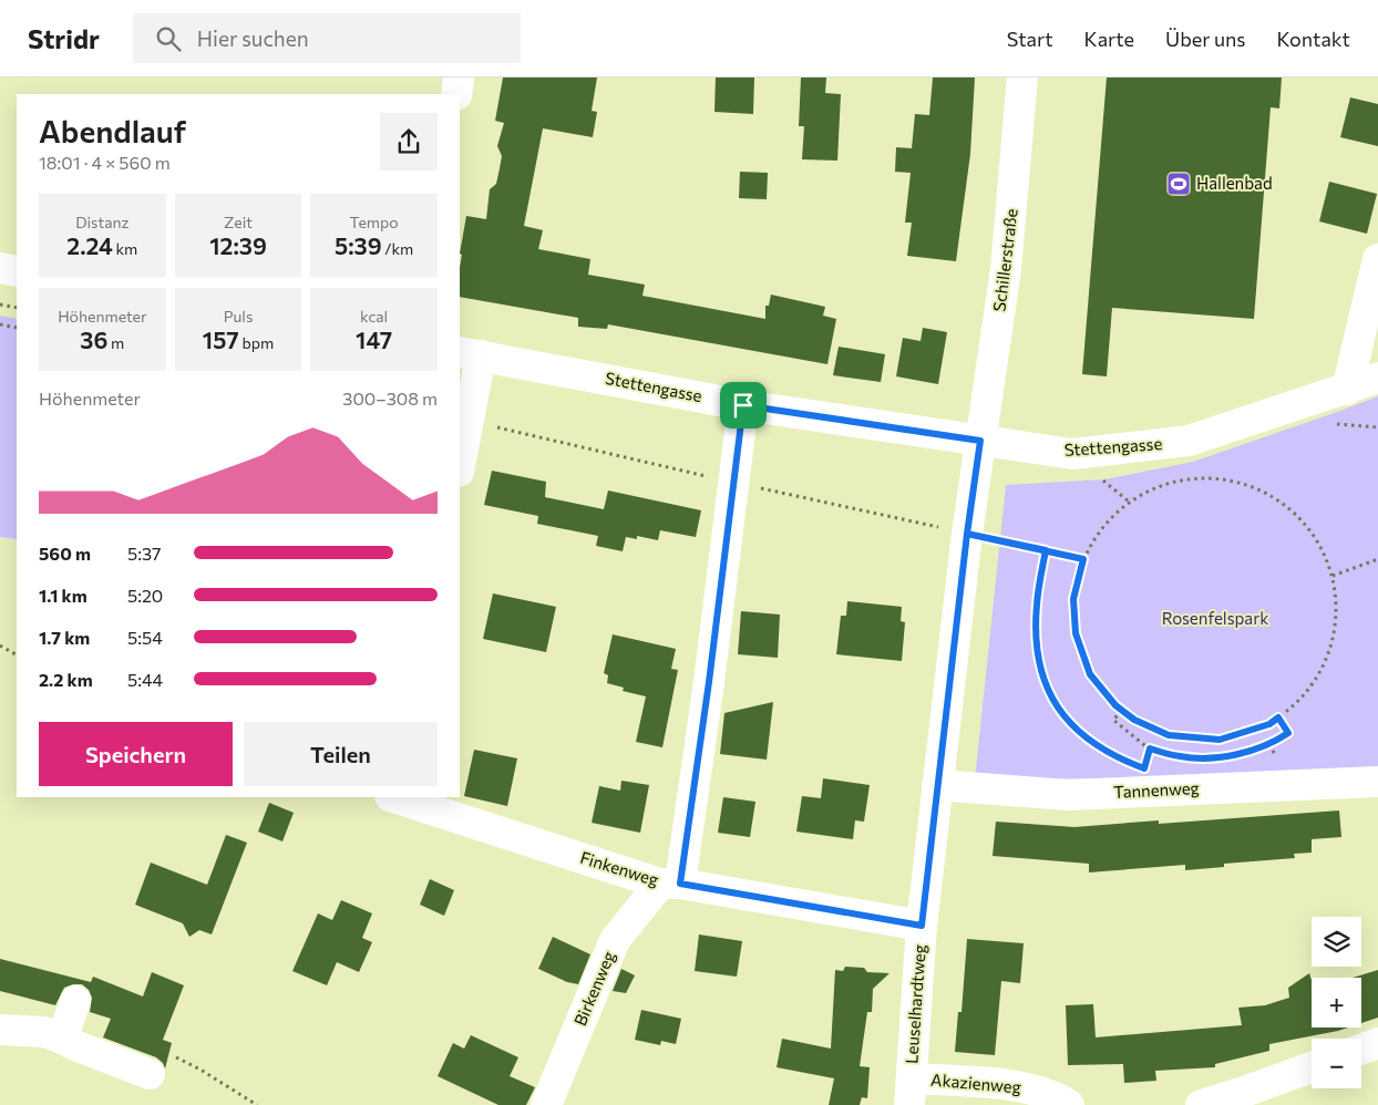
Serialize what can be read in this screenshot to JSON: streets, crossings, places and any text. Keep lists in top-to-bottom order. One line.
{"streets":{"street":["Schillerstraße","Stettengasse","Tannenweg","Finkenweg","Birkenweg","Leuselhardtweg","Akazienweg"]},"crossings":[["Schillerstraße","Stettengasse"],["Schillerstraße","Leuselhardtweg"],["Stettengasse","Leuselhardtweg"],["Tannenweg","Leuselhardtweg"],["Finkenweg","Birkenweg"],["Finkenweg","Leuselhardtweg"],["Leuselhardtweg","Akazienweg"]],"parks":["Rosenfelspark"],"places":{"sports":["Hallenbad"]},"page":{"header":"Stridr","search":"Hier suchen","nav":["Start","Karte","Über uns","Kontakt"],"heading":["Abendlauf","18:01 · 4 × 560 m"],"stats":[["Distanz","2.24 km"],["Zeit","12:39"],["Tempo","5:39 /km"],["Höhenmeter","36 m"],["Puls","157 bpm"],["kcal","147"]],"chart":["Höhenmeter","300–308 m"],"list":[{"name":"560 m","note":"5:37"},{"name":"1.1 km","note":"5:20"},{"name":"1.7 km","note":"5:54"},{"name":"2.2 km","note":"5:44"}],"buttons":["Speichern","Teilen"],"map_buttons":["+","−"]}}
